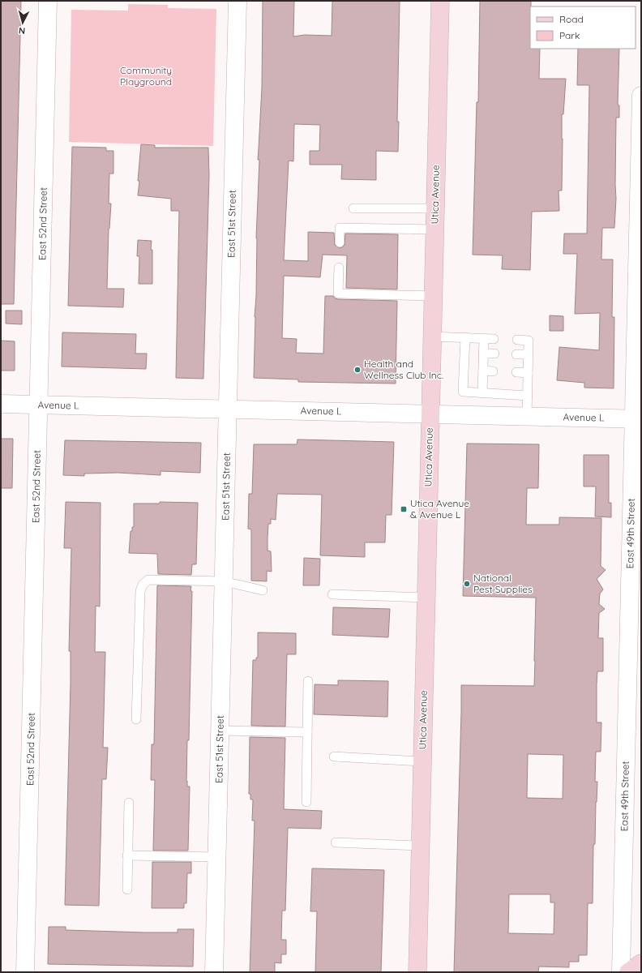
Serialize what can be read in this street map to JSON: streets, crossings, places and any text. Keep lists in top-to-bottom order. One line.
{"streets":{"main road":["Utica Avenue"],"street":["East 52nd Street","East 51st Street","Avenue L","East 49th Street"]},"crossings":[["Utica Avenue","Avenue L"],["East 52nd Street","Avenue L"],["East 51st Street","Avenue L"],["Avenue L","East 49th Street"]],"parks":["Community Playground"],"places":{"other":["Health and Wellness Club Inc.","National Pest Supplies"],"transit":["Utica Avenue & Avenue L"]},"legend":["Road","Park"],"north":"bottom"}
